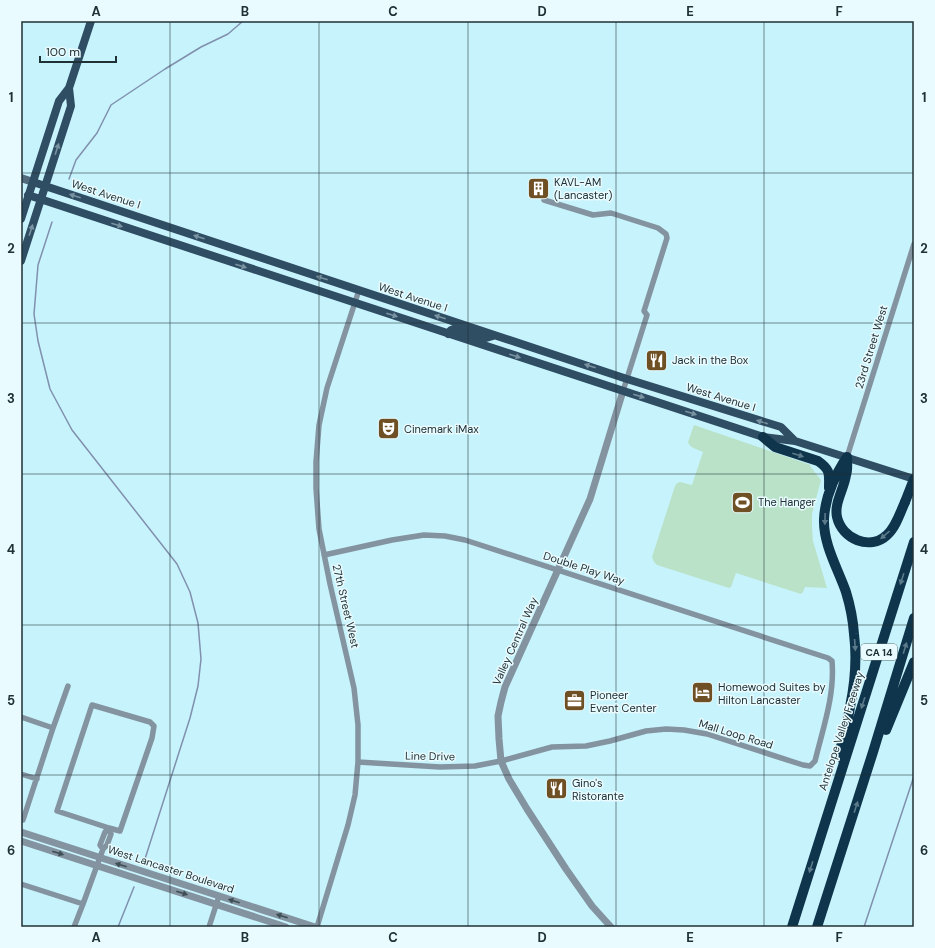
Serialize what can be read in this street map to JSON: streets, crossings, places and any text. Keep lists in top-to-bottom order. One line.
{"streets":{"highway":["CA 14","Antelope Valley Freeway"],"main road":["West Avenue I"],"street":["23rd Street West","Double Play Way","27th Street West","Valley Central Way","Mall Loop Road","Line Drive","West Lancaster Boulevard"]},"crossings":[["West Avenue I","23rd Street West"],["West Avenue I","27th Street West"],["West Avenue I","Valley Central Way"],["Double Play Way","27th Street West"],["Double Play Way","Valley Central Way"],["Double Play Way","Mall Loop Road"],["27th Street West","Line Drive"],["27th Street West","West Lancaster Boulevard"],["Valley Central Way","Mall Loop Road"],["Valley Central Way","Line Drive"],["Mall Loop Road","Line Drive"]],"places":{"building":["KAVL-AM (Lancaster)"],"restaurant":["Jack in the Box","Gino's Ristorante"],"theatre":["Cinemark iMax"],"sports":["The Hanger"],"hotel":["Homewood Suites by Hilton Lancaster"],"office":["Pioneer Event Center"]},"scale_bar":"100 m","grid":{"columns":["A","B","C","D","E","F"],"rows":["1","2","3","4","5","6"]}}
